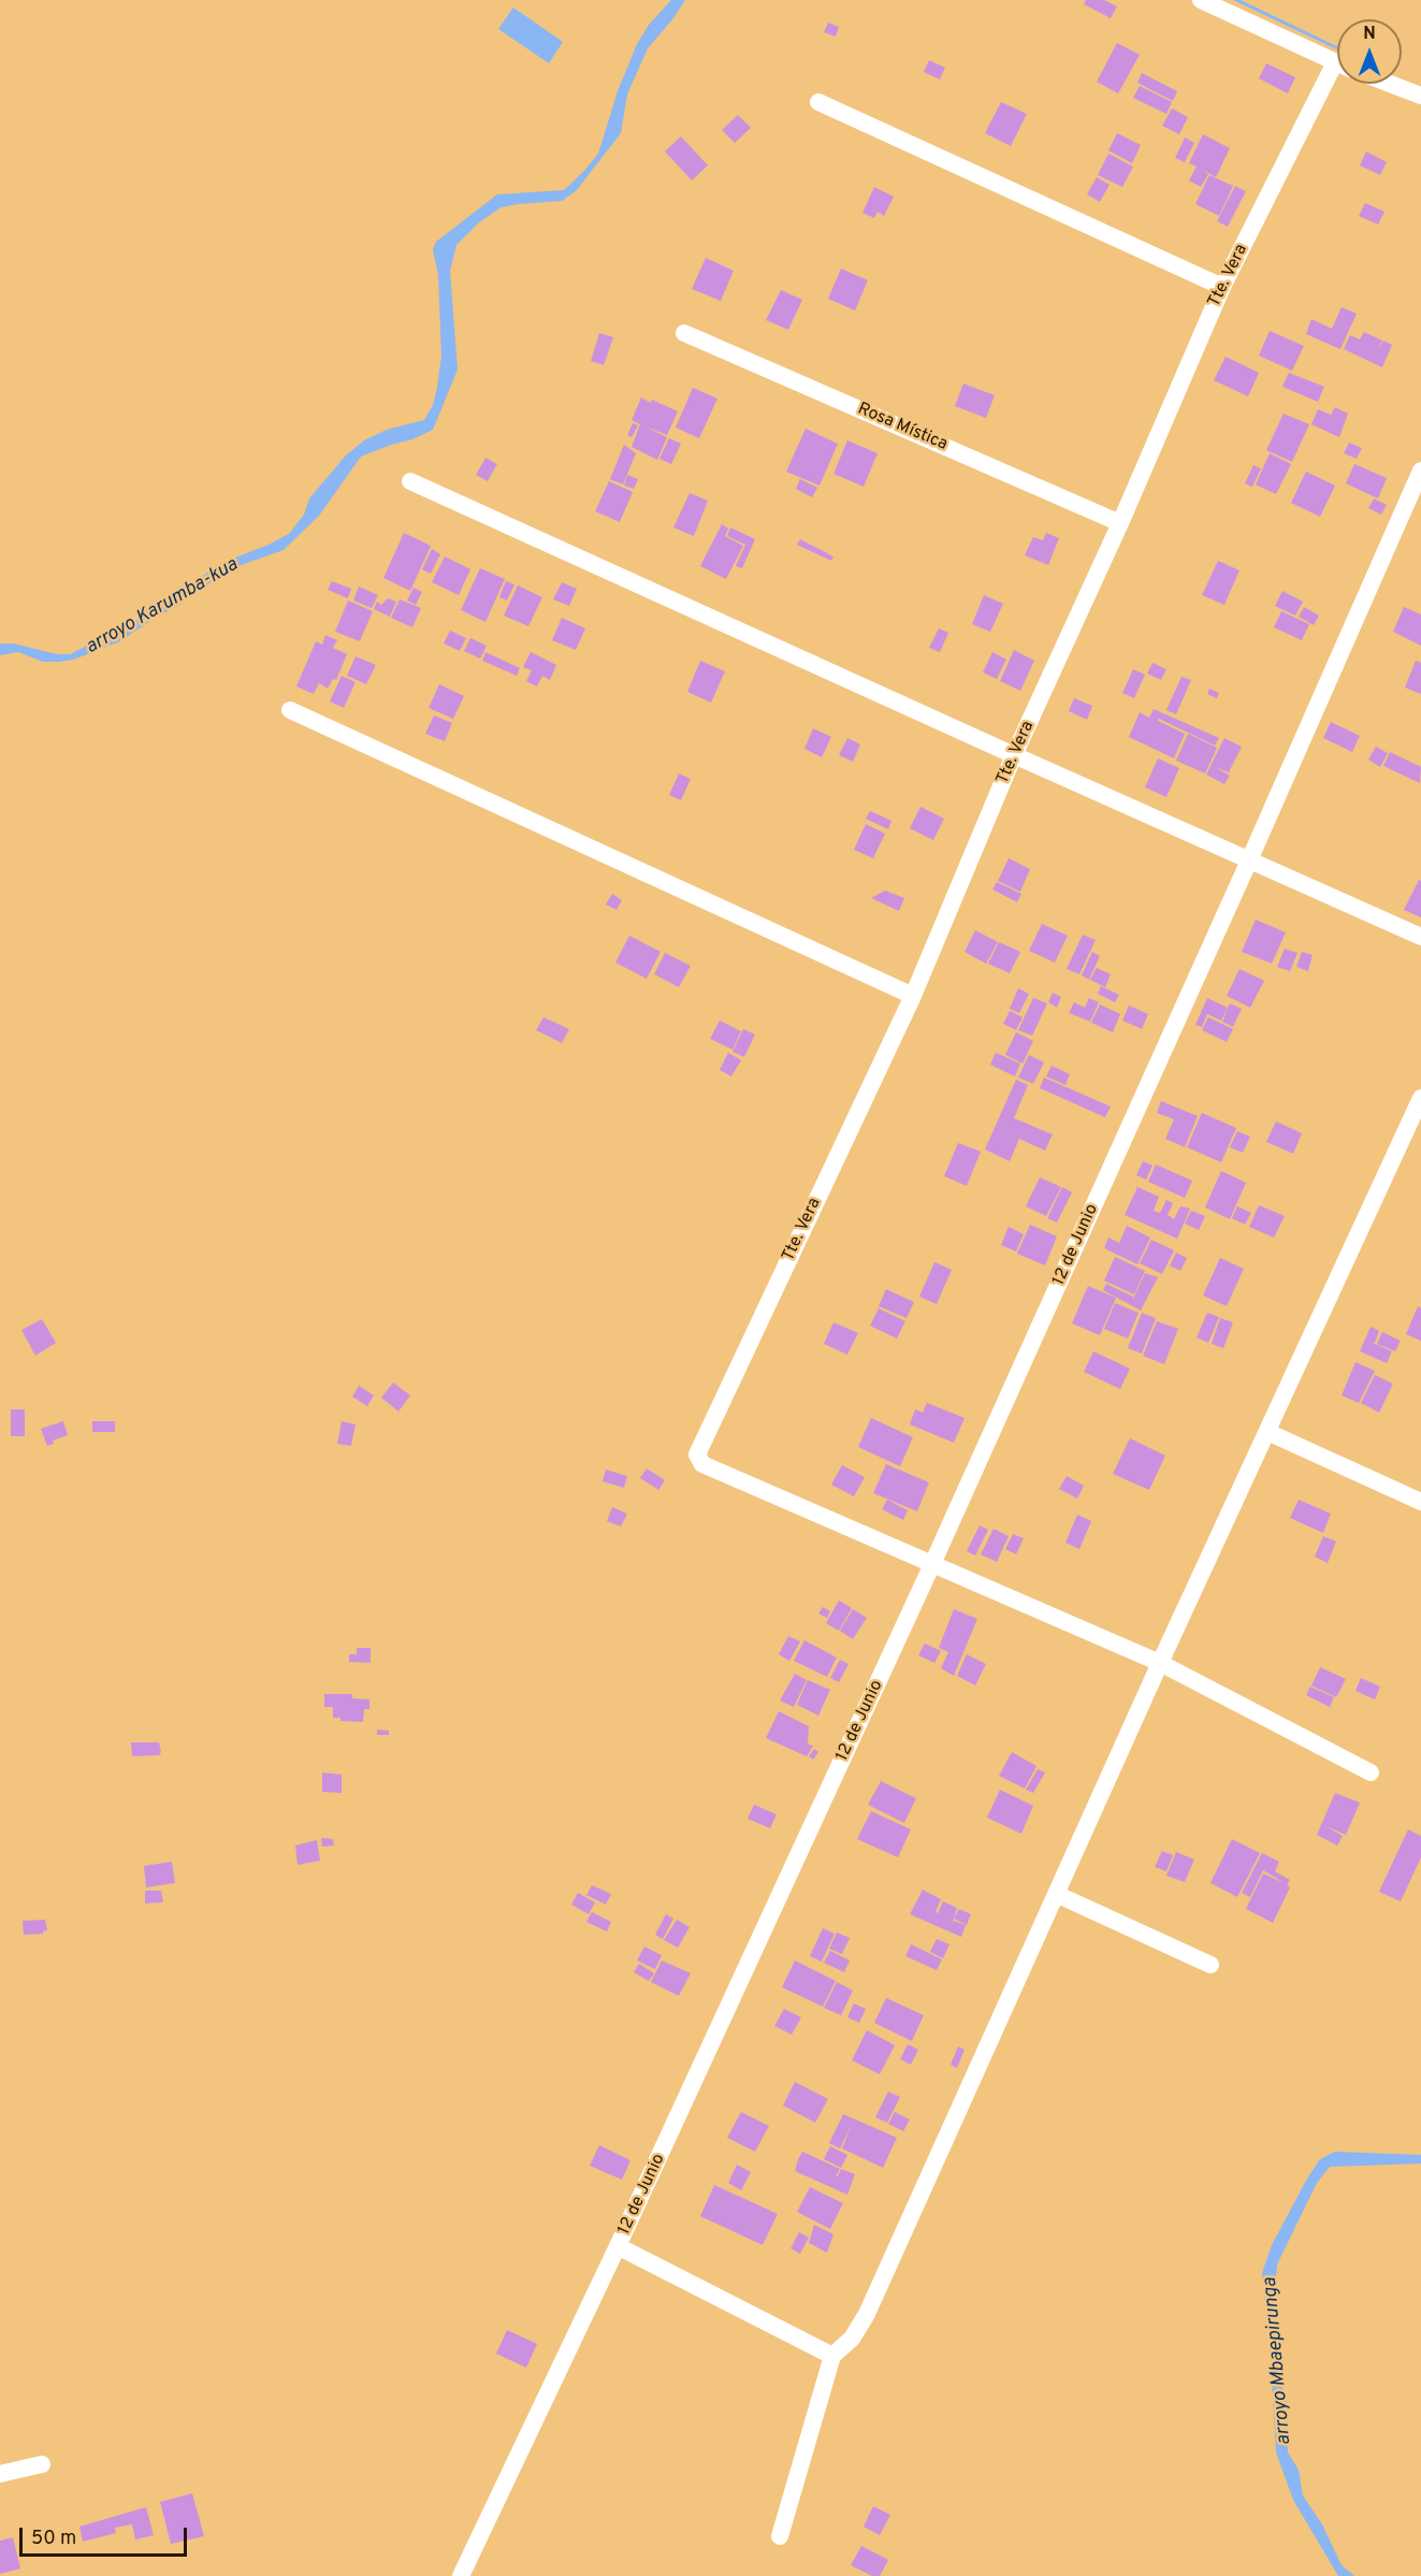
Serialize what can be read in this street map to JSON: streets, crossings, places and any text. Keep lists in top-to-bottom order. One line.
{"streets":{"street":["Tte. Vera","Rosa Mística","12 de Junio"]},"crossings":[["Tte. Vera","Rosa Mística"],["Tte. Vera","12 de Junio"]],"water":["arroyo Karumba-kua","arroyo Mbaepirunga"],"scale_bar":"50 m","north":"top"}
